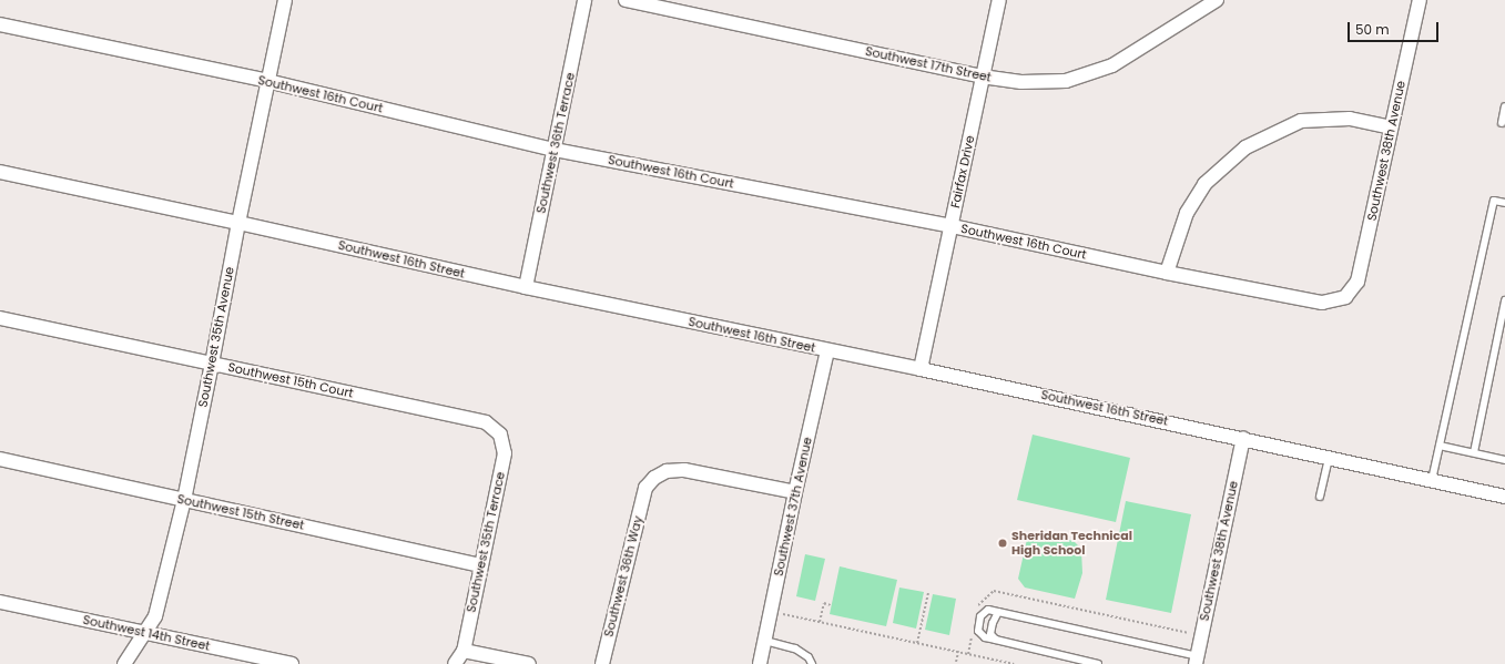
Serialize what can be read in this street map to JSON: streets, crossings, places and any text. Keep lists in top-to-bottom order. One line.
{"streets":{"street":["Southwest 17th Street","Southwest 16th Court","Southwest 36th Terrace","Southwest 38th Avenue","Fairfax Drive","Southwest 16th Street","Southwest 35th Avenue","Southwest 15th Court","Southwest 37th Avenue","Southwest 15th Street","Southwest 35th Terrace","Southwest 36th Way","Southwest 14th Street"]},"crossings":[["Southwest 17th Street","Fairfax Drive"],["Southwest 16th Court","Southwest 36th Terrace"],["Southwest 16th Court","Southwest 38th Avenue"],["Southwest 16th Court","Fairfax Drive"],["Southwest 16th Court","Southwest 35th Avenue"],["Southwest 36th Terrace","Southwest 16th Street"],["Southwest 38th Avenue","Southwest 16th Street"],["Fairfax Drive","Southwest 16th Street"],["Southwest 16th Street","Southwest 35th Avenue"],["Southwest 16th Street","Southwest 37th Avenue"],["Southwest 35th Avenue","Southwest 15th Court"],["Southwest 35th Avenue","Southwest 15th Street"],["Southwest 35th Avenue","Southwest 14th Street"],["Southwest 15th Court","Southwest 35th Terrace"],["Southwest 37th Avenue","Southwest 36th Way"],["Southwest 15th Street","Southwest 35th Terrace"]],"places":["Sheridan Technical High School"],"scale_bar":"50 m"}
